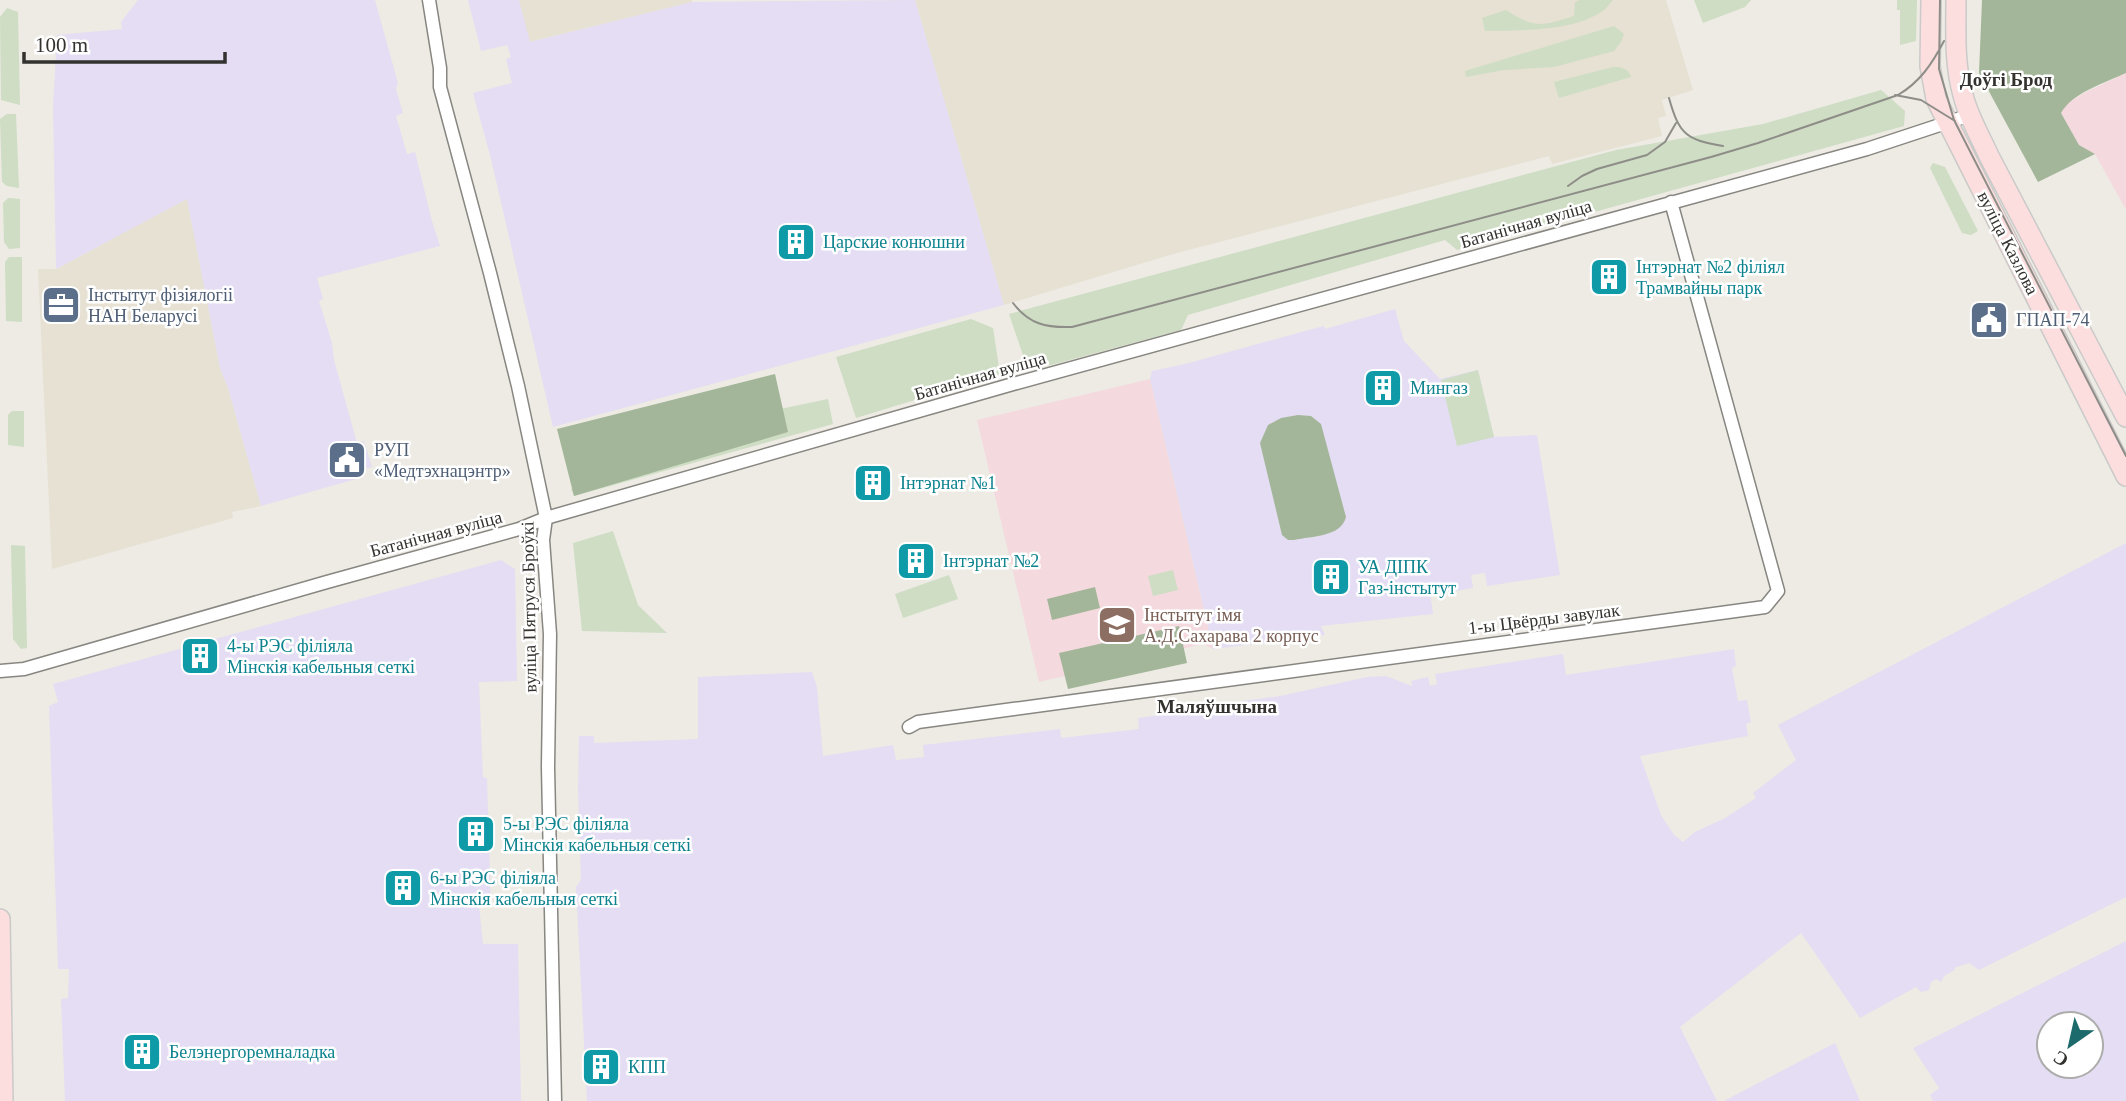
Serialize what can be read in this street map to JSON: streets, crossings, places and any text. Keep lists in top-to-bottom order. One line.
{"streets":{"main road":["вуліца Казлова"],"street":["Батанічная вуліца","вуліца Пятруся Броўкі","1-ы Цвёрды завулак"]},"crossings":[["Батанічная вуліца","вуліца Казлова"],["Батанічная вуліца","вуліца Пятруся Броўкі"],["Батанічная вуліца","1-ы Цвёрды завулак"]],"districts":["Доўгі Брод","Маляўшчына"],"places":{"building":["Царские конюшни","Інтэрнат №2 філіял Трамвайны парк","Мингаз","Інтэрнат №1","Інтэрнат №2","УА ДІПК Газ-інстытут","4-ы РЭС філіяла Мінскія кабельныя сеткі","5-ы РЭС філіяла Мінскія кабельныя сеткі","6-ы РЭС філіяла Мінскія кабельныя сеткі","Белэнергоремналадка","КПП"],"office":["Інстытут фізіялогіі НАН Беларусі"],"public building":["ГПАП-74","РУП «Медтэхнацэнтр»"],"school or university":["Інстытут імя А.Д.Сахарава 2 корпус"]},"scale_bar":"100 m","north":"bottom left"}
